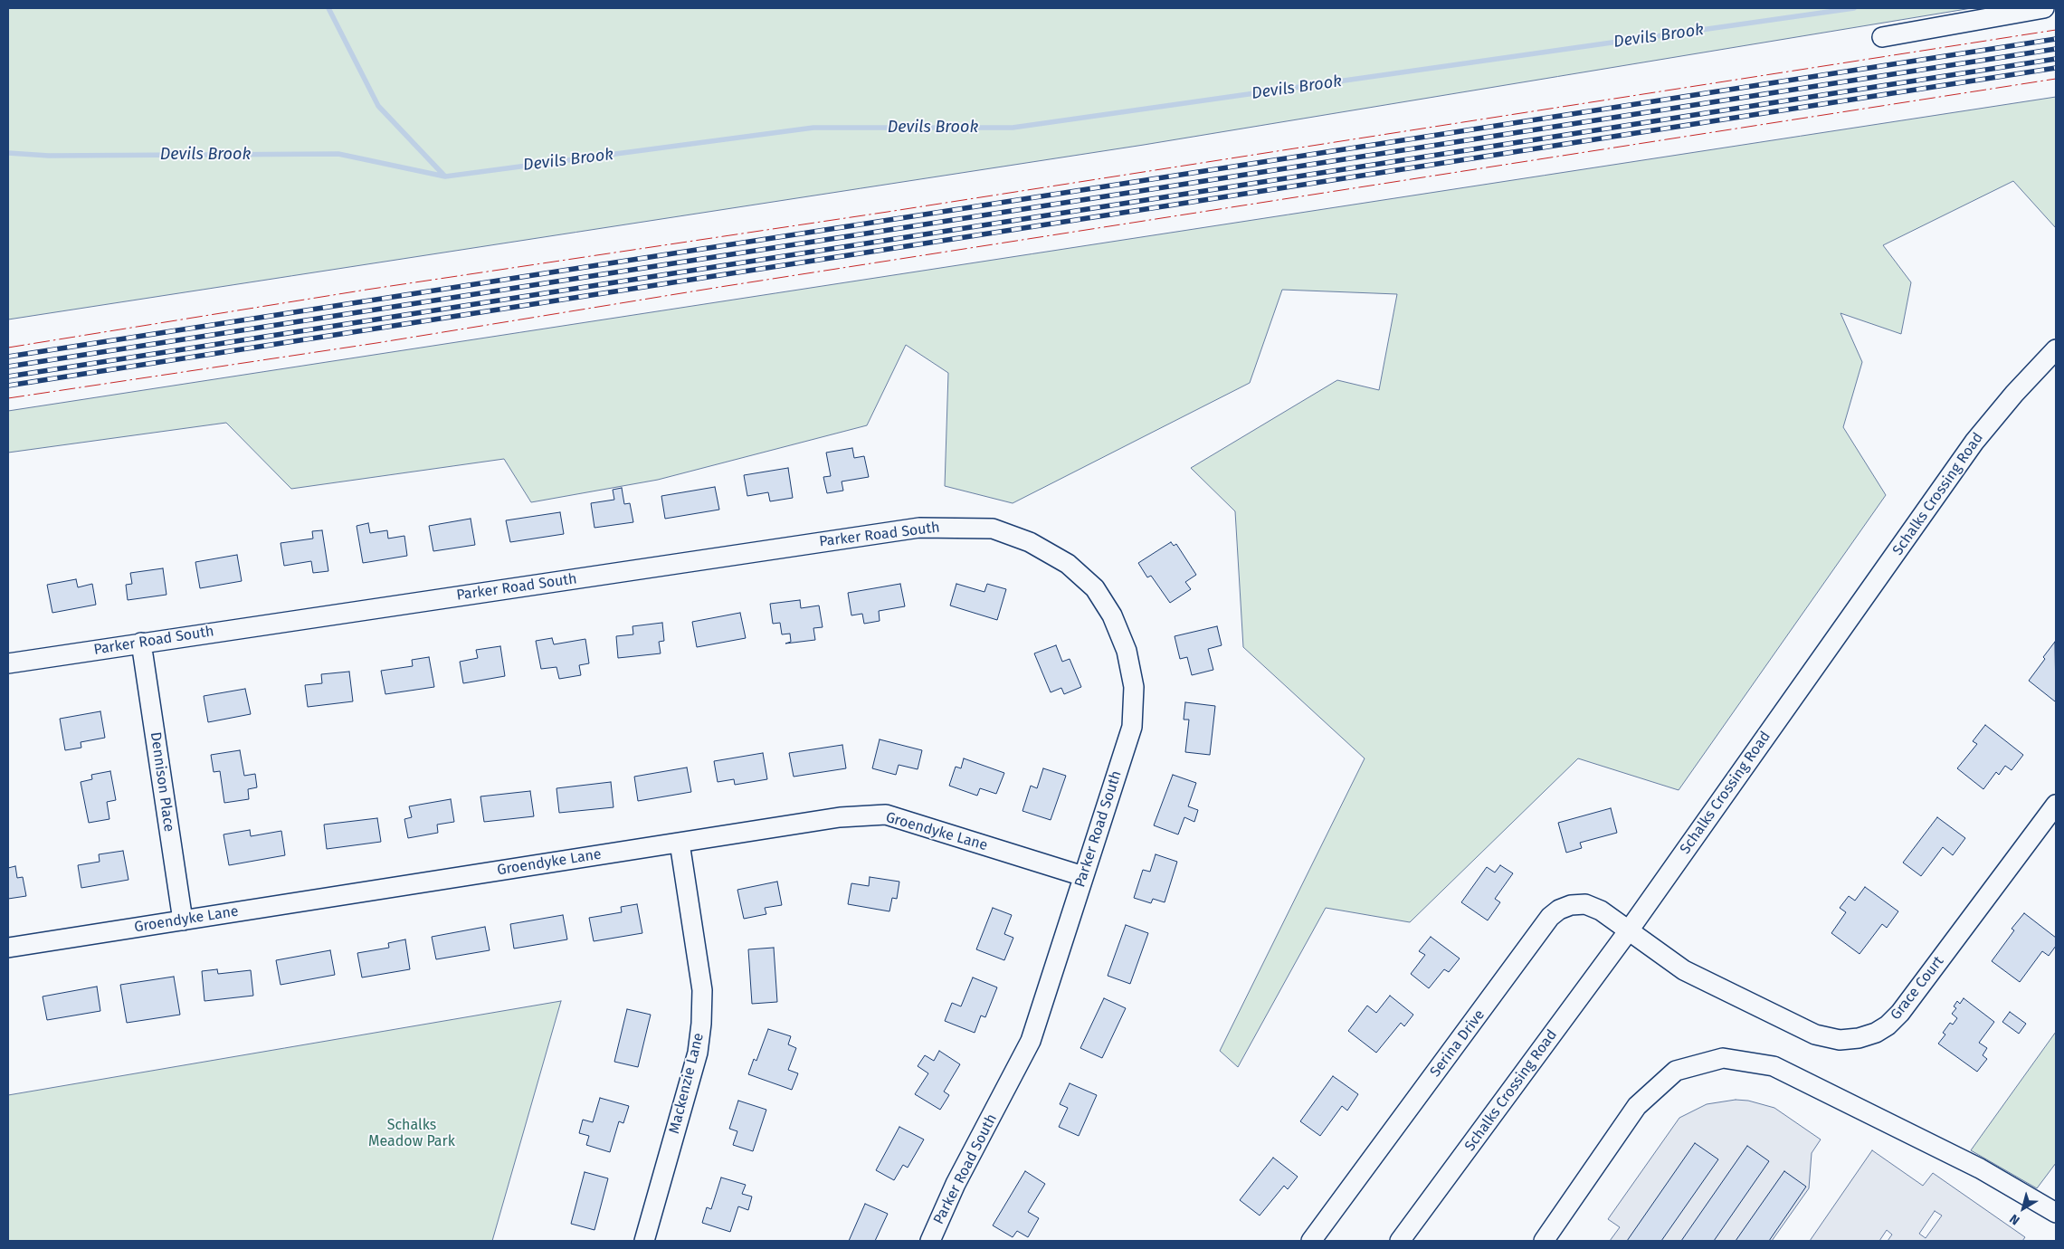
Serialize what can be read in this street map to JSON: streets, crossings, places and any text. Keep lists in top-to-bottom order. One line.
{"streets":{"street":["Schalks Crossing Road","Parker Road South","Dennison Place","Groendyke Lane","Grace Court","Serina Drive","Mackenzie Lane"]},"crossings":[["Schalks Crossing Road","Grace Court"],["Schalks Crossing Road","Serina Drive"],["Parker Road South","Dennison Place"],["Parker Road South","Groendyke Lane"],["Dennison Place","Groendyke Lane"],["Groendyke Lane","Mackenzie Lane"],["Grace Court","Serina Drive"]],"water":["Devils Brook"],"parks":["Schalks Meadow Park"],"north":"bottom left"}
